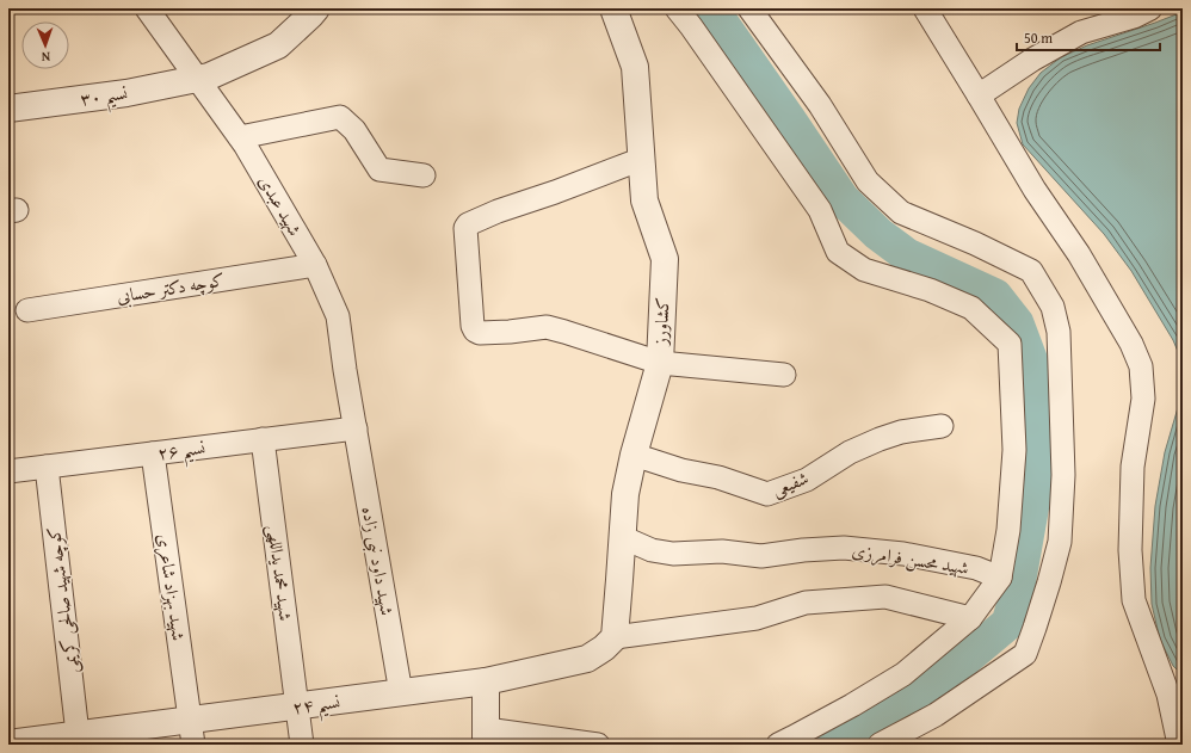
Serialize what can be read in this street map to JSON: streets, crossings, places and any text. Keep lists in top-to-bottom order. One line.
{"streets":{"street":["نسیم ۳۰","شهید عبدی","کوچه دکتر حسابی","کشاورز","نسیم ۲۶","شفیعی","شهید محسن فرامرزی","شهید داود نبی زاده","شهید محمد یداللهی","شهید بهزاد شاعری","کوچه شهید صالحی کریمی","نسیم ۲۴"]},"crossings":[["نسیم ۳۰","شهید عبدی"],["شهید عبدی","کوچه دکتر حسابی"],["شهید عبدی","نسیم ۲۶"],["شهید عبدی","شهید داود نبی زاده"],["کشاورز","شفیعی"],["کشاورز","شهید محسن فرامرزی"],["کشاورز","نسیم ۲۴"],["نسیم ۲۶","شهید داود نبی زاده"],["نسیم ۲۶","شهید محمد یداللهی"],["نسیم ۲۶","شهید بهزاد شاعری"],["نسیم ۲۶","کوچه شهید صالحی کریمی"],["شهید داود نبی زاده","نسیم ۲۴"],["شهید محمد یداللهی","نسیم ۲۴"],["شهید بهزاد شاعری","نسیم ۲۴"],["کوچه شهید صالحی کریمی","نسیم ۲۴"]],"scale_bar":"50 m","north":"bottom"}
